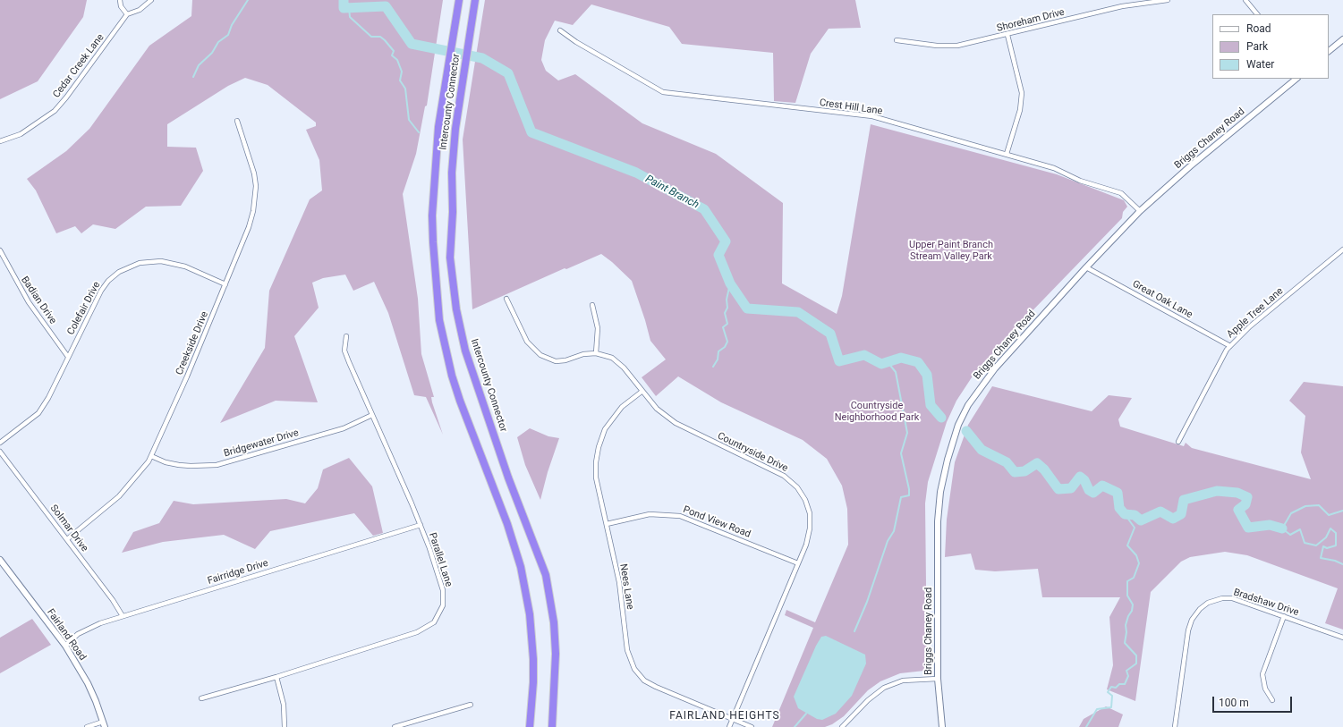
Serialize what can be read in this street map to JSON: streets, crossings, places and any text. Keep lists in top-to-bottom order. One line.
{"streets":{"highway":["Intercounty Connector"],"main road":["Briggs Chaney Road","Fairland Road"],"street":["Shoreham Drive","Cedar Creek Lane","Crest Hill Lane","Great Oak Lane","Badian Drive","Colefair Drive","Apple Tree Lane","Creekside Drive","Bridgewater Drive","Countryside Drive","Pond View Road","Solmar Drive","Parallel Lane","Fairridge Drive","Nees Lane","Bradshaw Drive"]},"crossings":[["Crest Hill Lane","Briggs Chaney Road"],["Briggs Chaney Road","Great Oak Lane"],["Great Oak Lane","Apple Tree Lane"],["Badian Drive","Colefair Drive"],["Colefair Drive","Creekside Drive"],["Creekside Drive","Bridgewater Drive"],["Creekside Drive","Solmar Drive"],["Bridgewater Drive","Parallel Lane"],["Countryside Drive","Pond View Road"],["Countryside Drive","Nees Lane"],["Pond View Road","Nees Lane"],["Solmar Drive","Fairridge Drive"],["Parallel Lane","Fairridge Drive"],["Fairridge Drive","Fairland Road"]],"districts":["FAIRLAND HEIGHTS"],"water":["Paint Branch"],"parks":["Upper Paint Branch Stream Valley Park","Countryside Neighborhood Park"],"legend":["Road","Park","Water"],"scale_bar":"100 m"}
